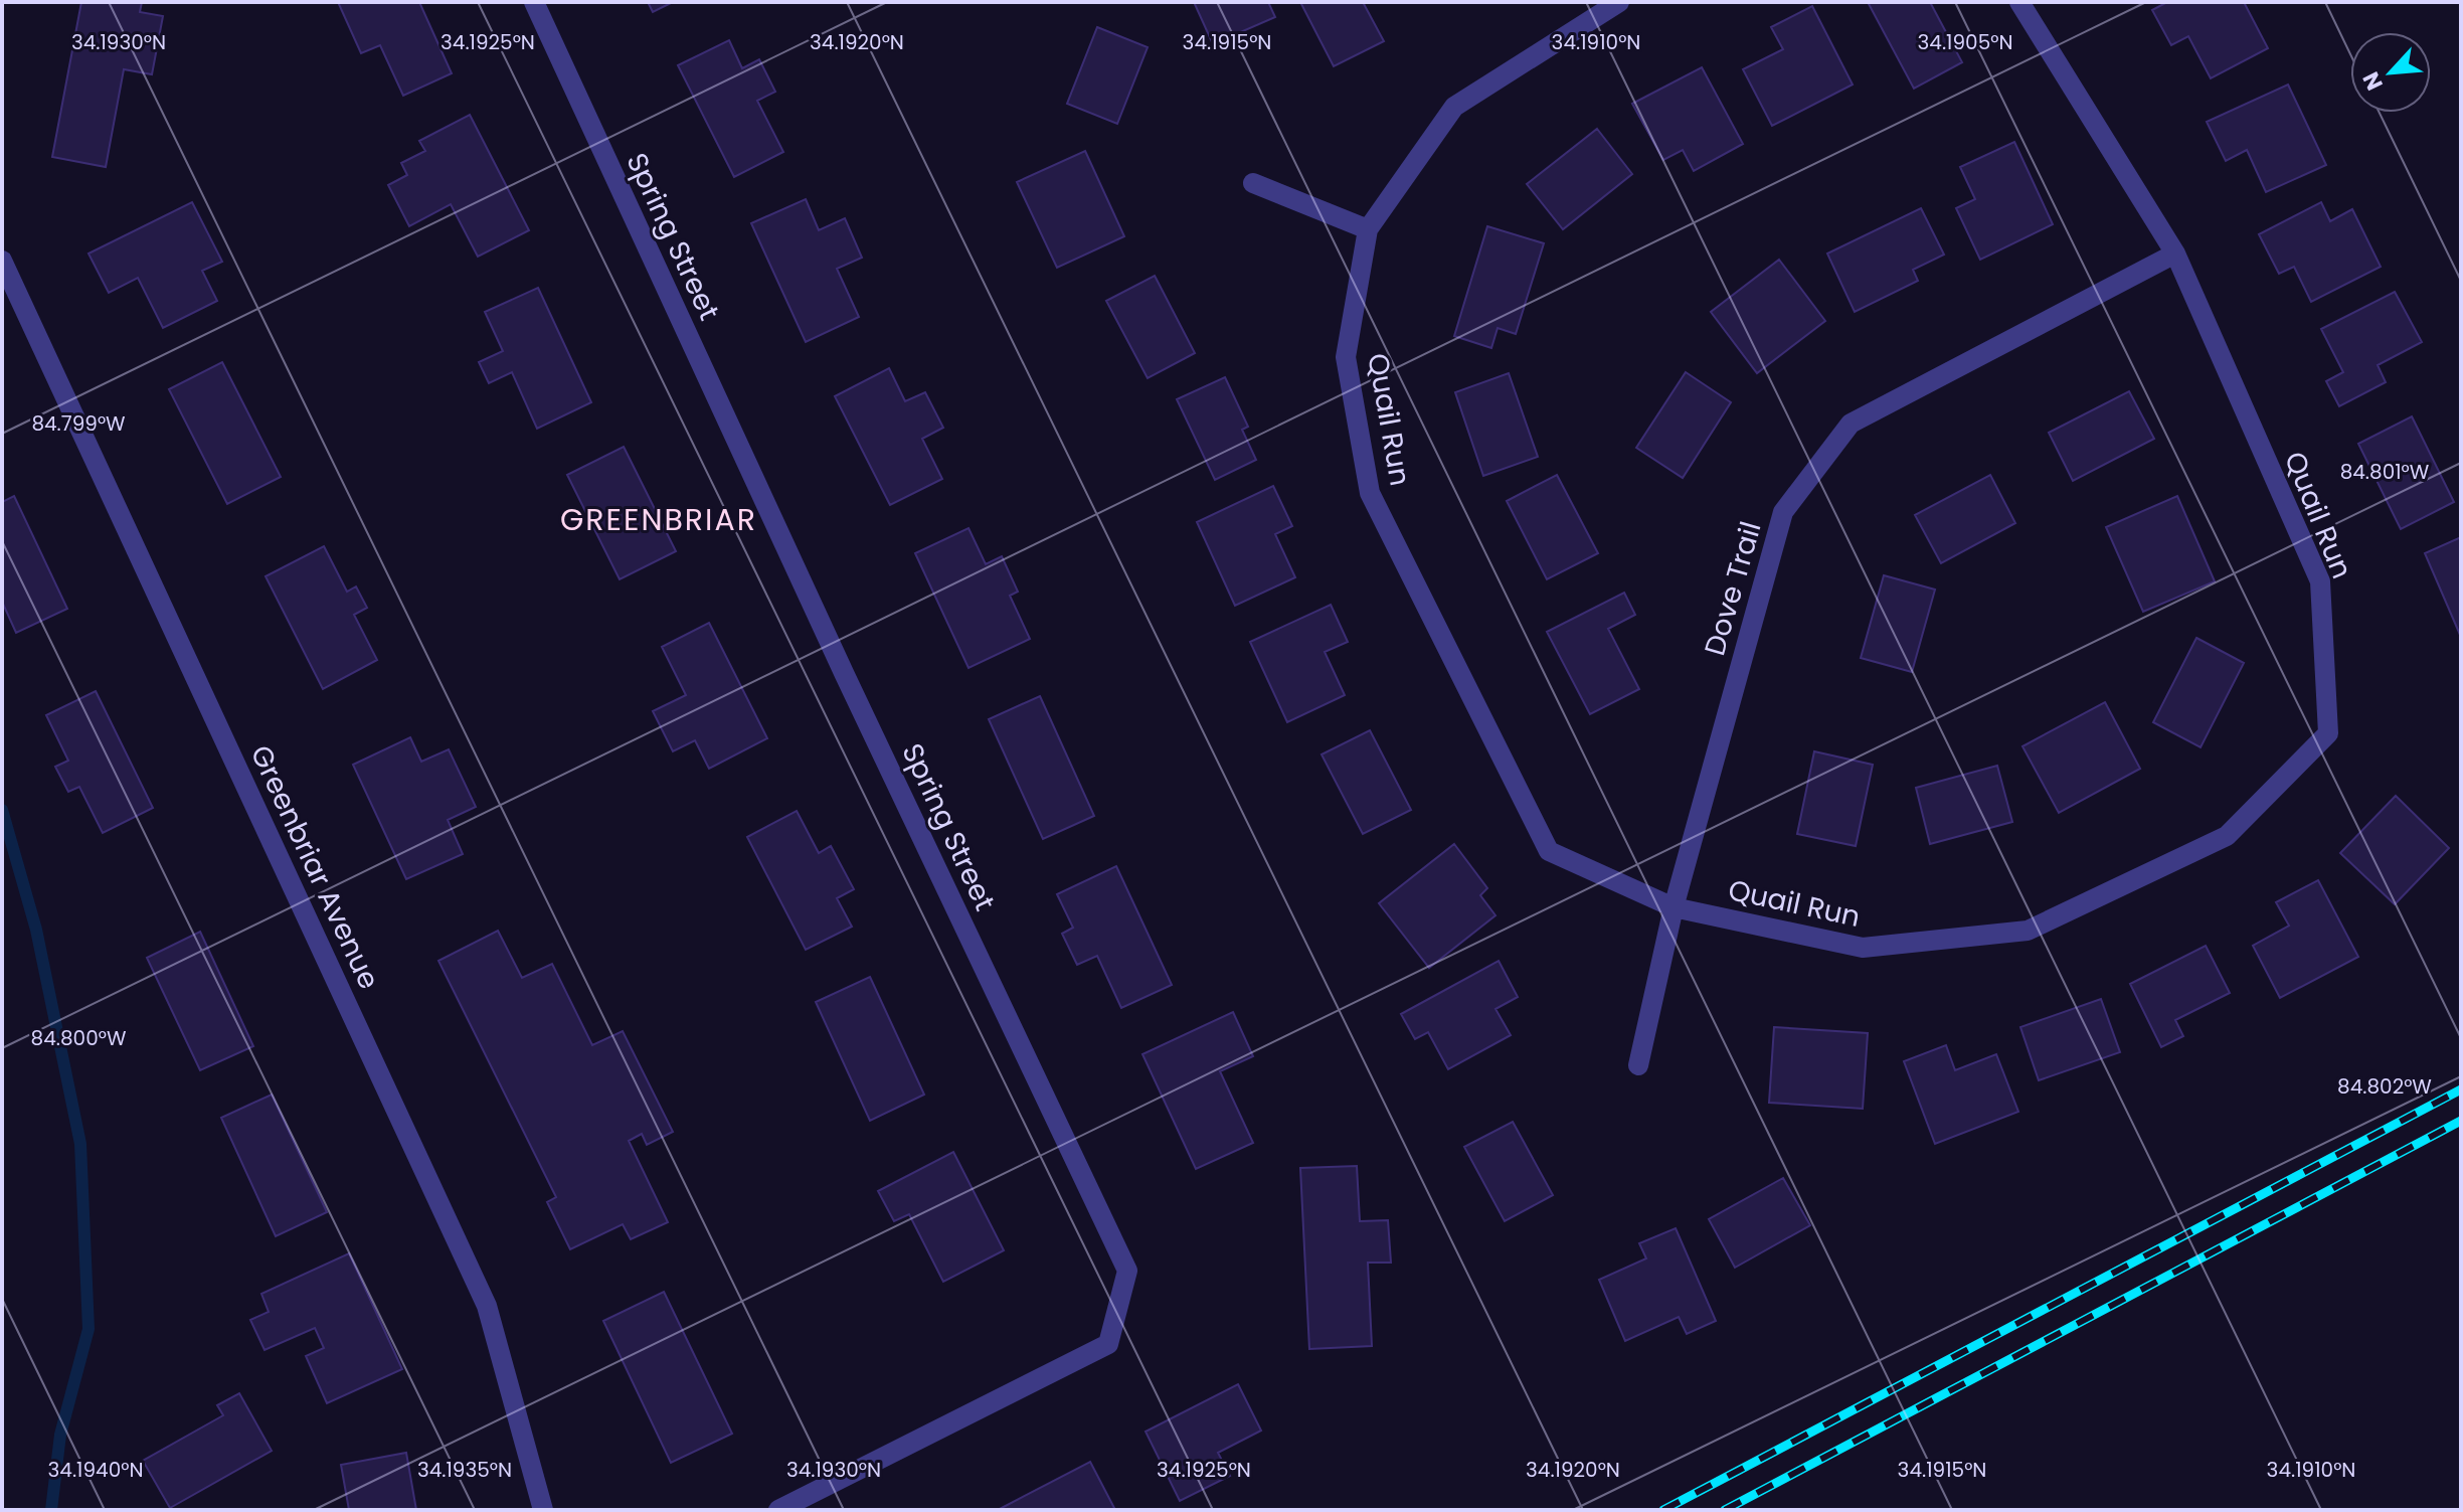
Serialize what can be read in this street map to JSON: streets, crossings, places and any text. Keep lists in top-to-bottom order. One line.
{"streets":{"street":["Spring Street","Quail Run","Dove Trail","Greenbriar Avenue"]},"crossings":[["Quail Run","Dove Trail"]],"districts":["GREENBRIAR"],"north":"bottom left","coordinates":["34.1930°N","34.1925°N","34.1920°N","34.1915°N","34.1905°N","34.1910°N","84.799°W","84.801°W","84.800°W","84.802°W","34.1940°N","34.1935°N"]}
